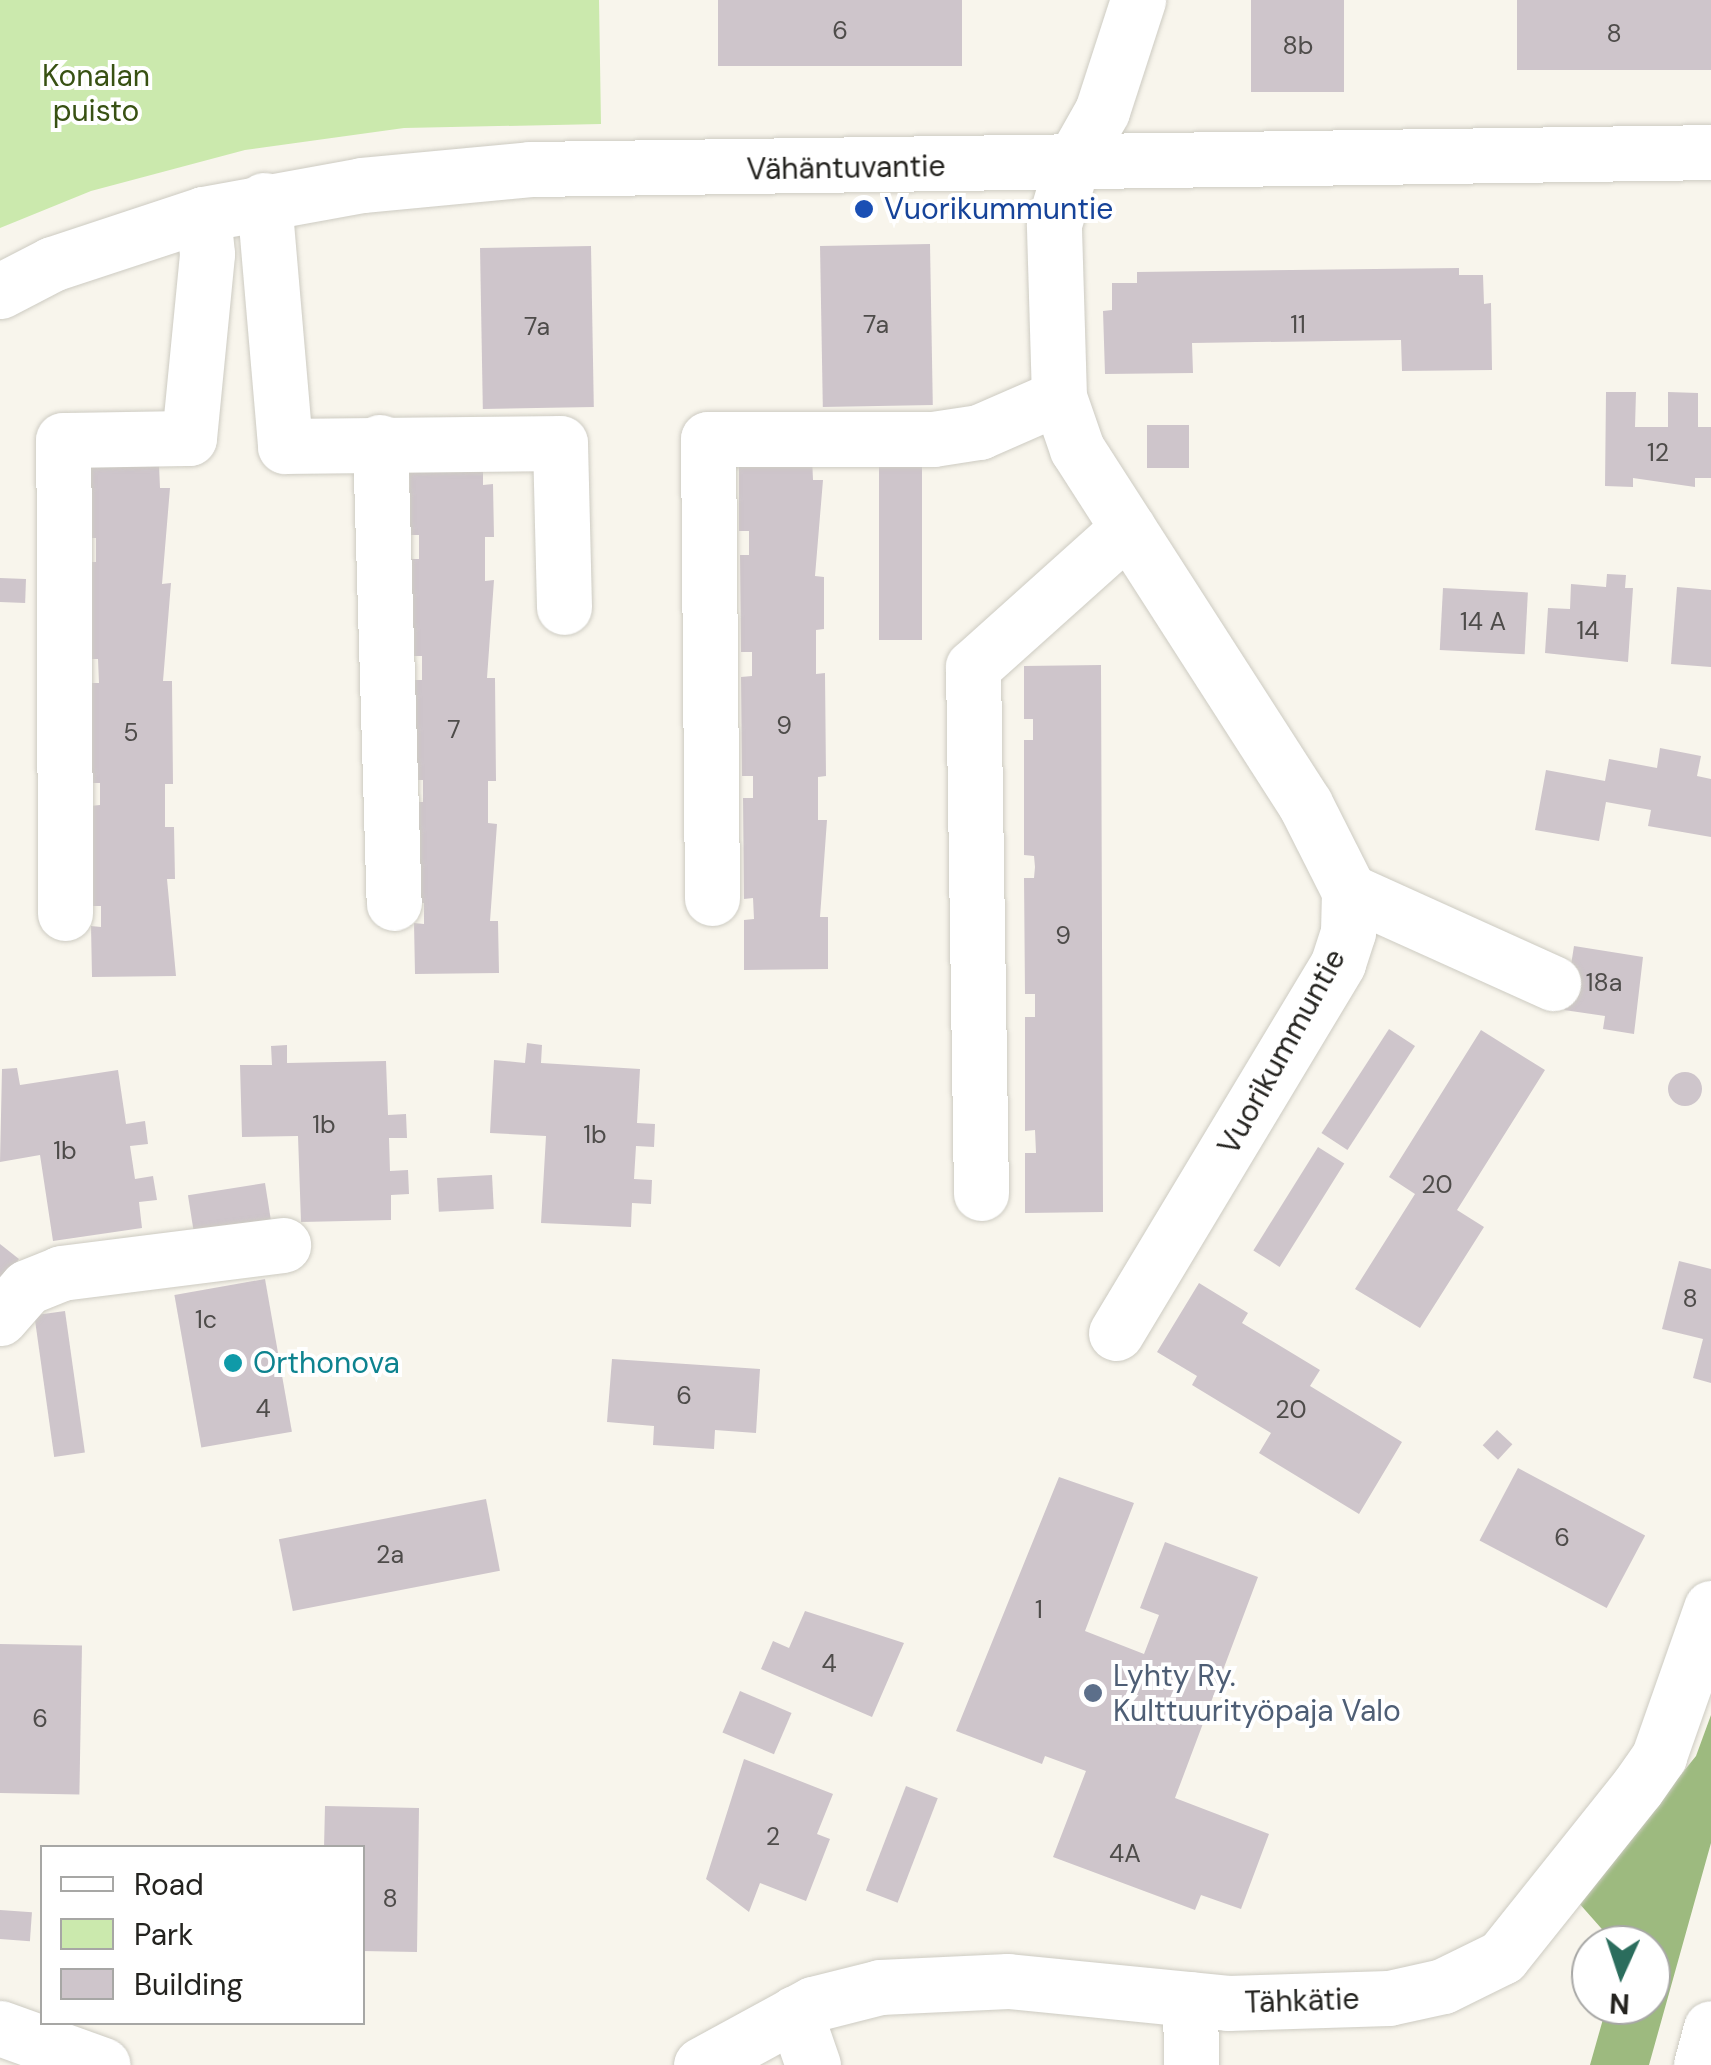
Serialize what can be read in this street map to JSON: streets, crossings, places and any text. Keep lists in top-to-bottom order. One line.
{"streets":{"street":["Vähäntuvantie","Vuorikummuntie","Tähkätie"]},"parks":["Konalan puisto"],"places":["Vuorikummuntie","Orthonova","Lyhty Ry. Kulttuurityöpaja Valo"],"house_numbers":["6","8","8b","7a","11","7a","12","14 A","14","9","7","5","9","18a","1b","1b","1b","20","8","1c","6","4","20","6","2a","1","4","6","2","4A","8"],"legend":["Road","Park","Building"],"north":"bottom"}
